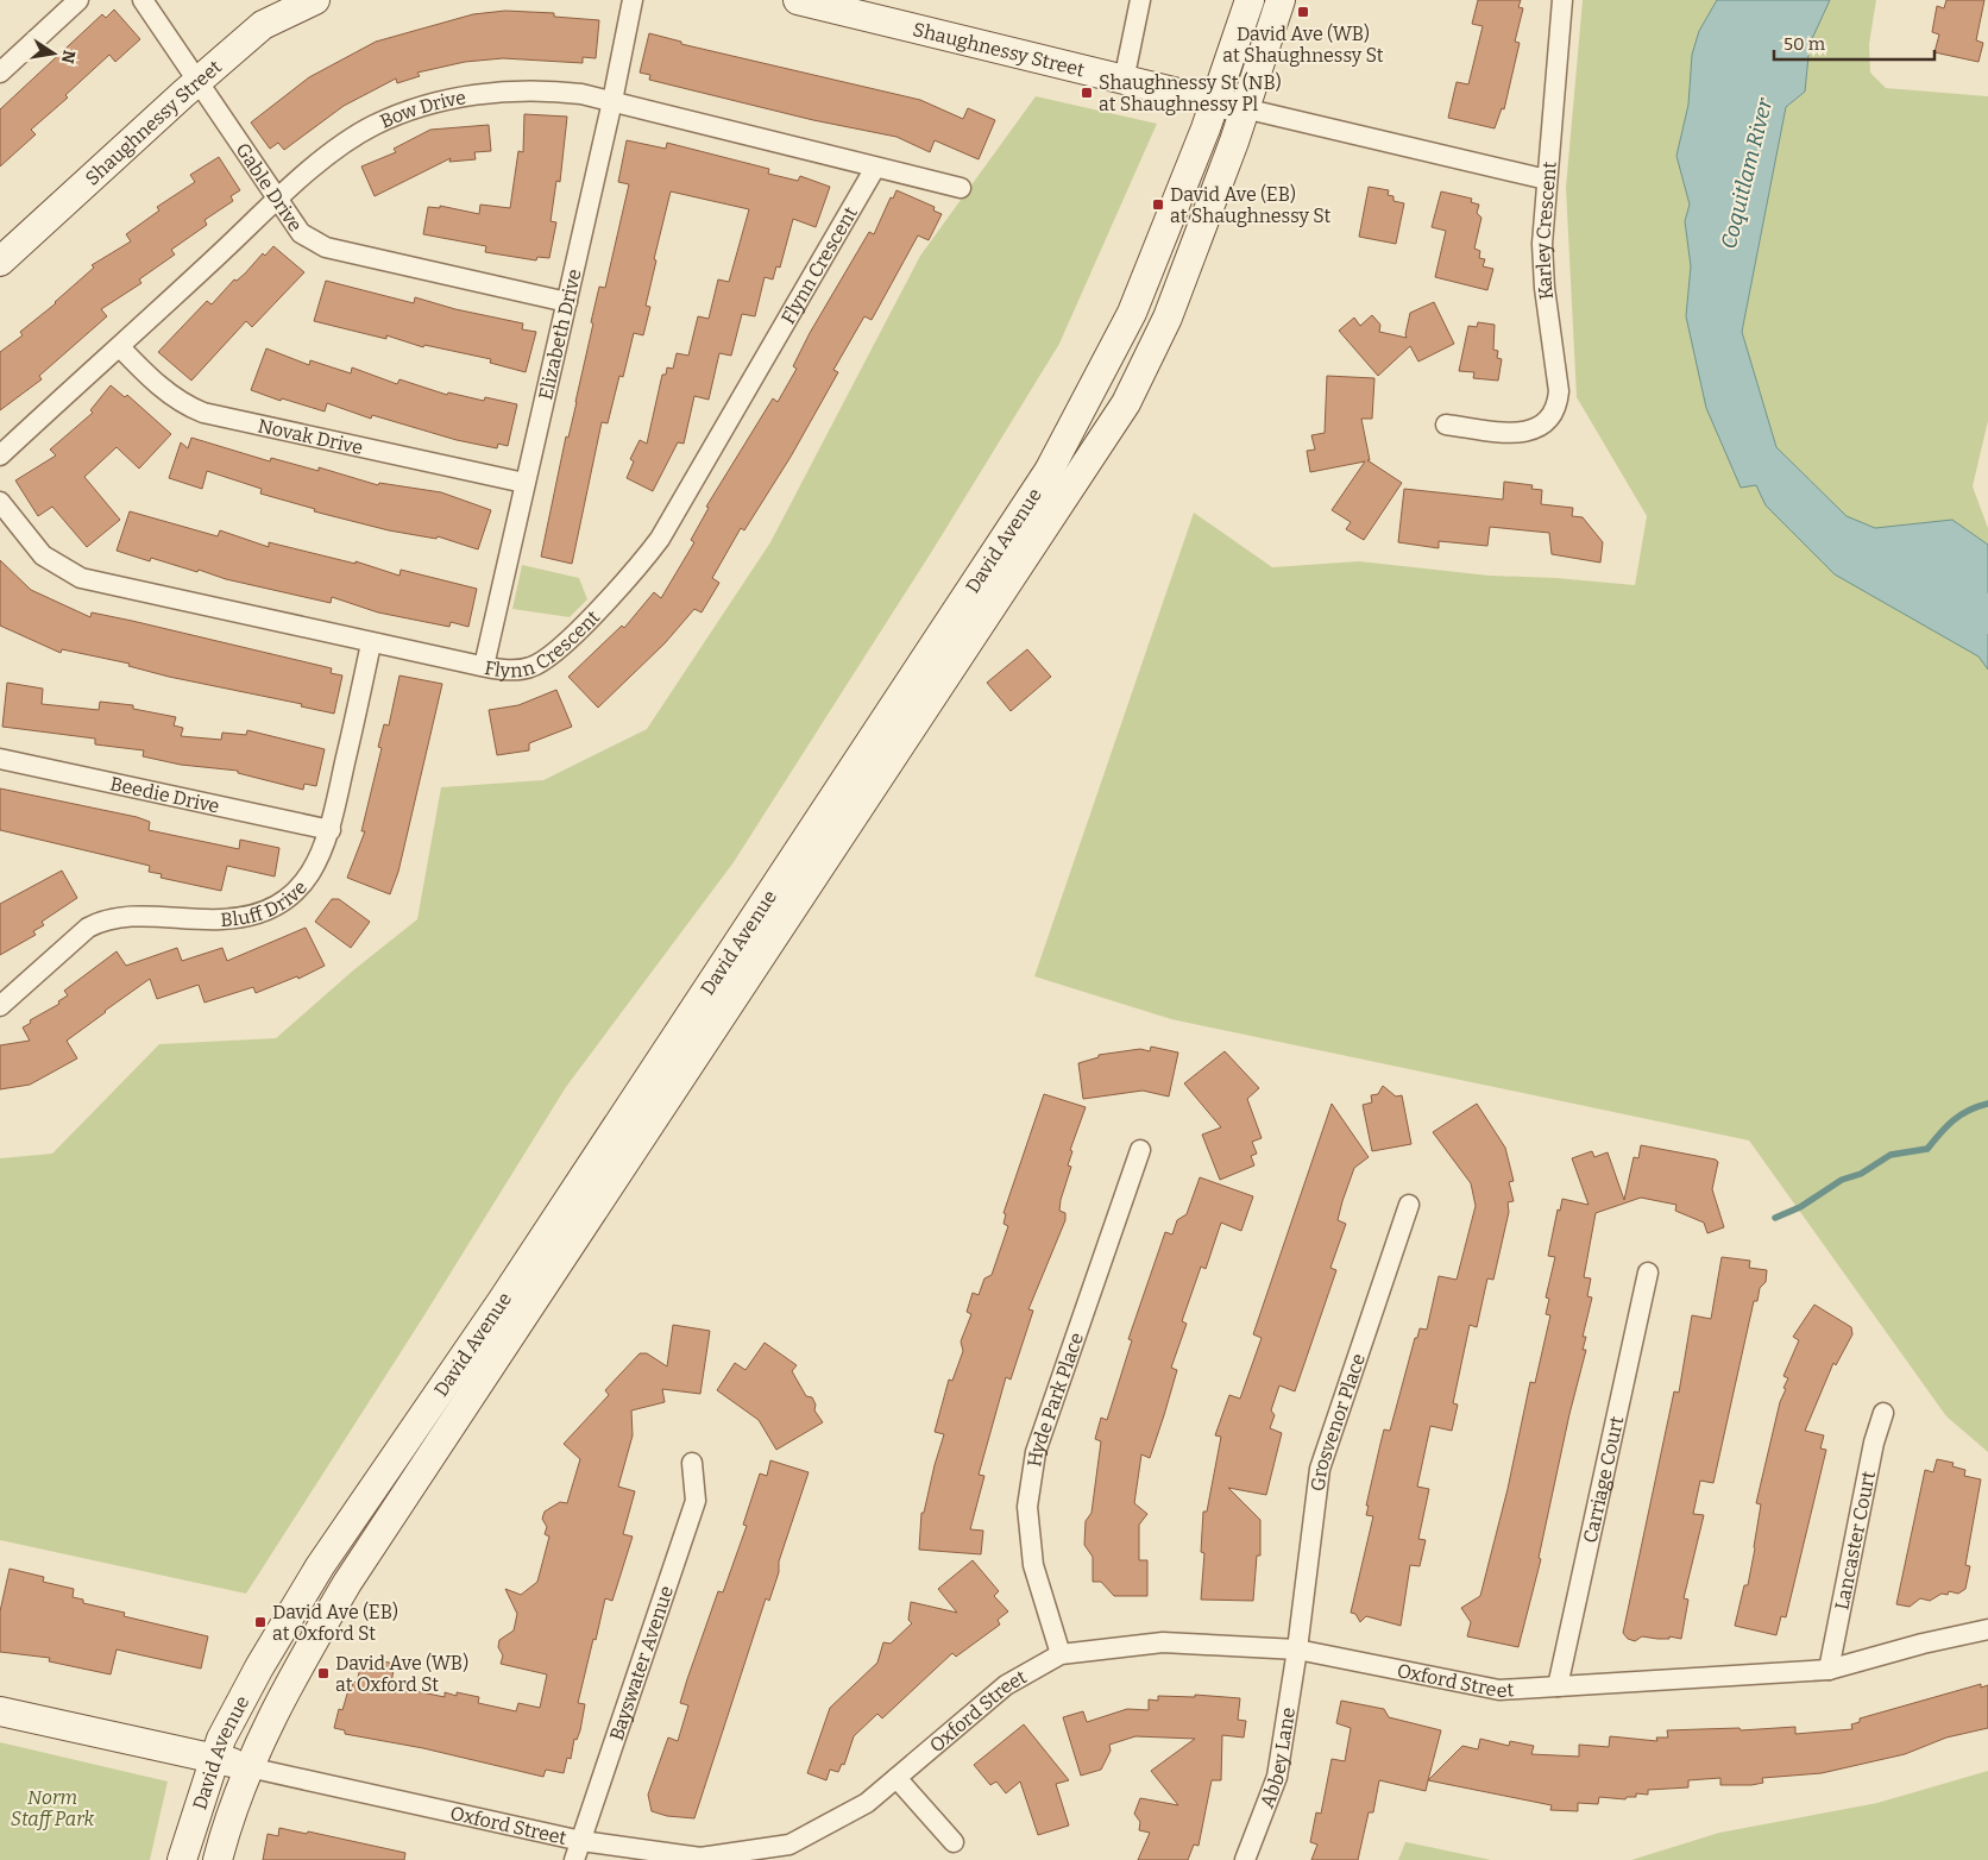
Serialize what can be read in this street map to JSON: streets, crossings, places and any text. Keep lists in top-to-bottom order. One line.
{"streets":{"main road":["Shaughnessy Street","David Avenue","Oxford Street"],"street":["Bow Drive","Gable Drive","Karley Crescent","Flynn Crescent","Elizabeth Drive","Novak Drive","Beedie Drive","Bluff Drive","Hyde Park Place","Grosvenor Place","Carriage Court","Lancaster Court","Bayswater Avenue","Abbey Lane"]},"crossings":[["Shaughnessy Street","Gable Drive"],["Shaughnessy Street","Karley Crescent"],["Shaughnessy Street","David Avenue"],["Bow Drive","Gable Drive"],["Bow Drive","Flynn Crescent"],["Bow Drive","Elizabeth Drive"],["Bow Drive","Novak Drive"],["Gable Drive","Elizabeth Drive"],["Flynn Crescent","Elizabeth Drive"],["Flynn Crescent","Bluff Drive"],["Elizabeth Drive","Novak Drive"],["David Avenue","Oxford Street"],["Beedie Drive","Bluff Drive"],["Hyde Park Place","Oxford Street"],["Grosvenor Place","Oxford Street"],["Grosvenor Place","Abbey Lane"],["Carriage Court","Oxford Street"],["Lancaster Court","Oxford Street"],["Bayswater Avenue","Oxford Street"],["Oxford Street","Abbey Lane"]],"water":["Coquitlam River"],"parks":["Norm Staff Park"],"places":{"transit":["David Ave (WB) at Shaughnessy St","Shaughnessy St (NB) at Shaughnessy Pl","David Ave (EB) at Shaughnessy St","David Ave (EB) at Oxford St","David Ave (WB) at Oxford St"]},"scale_bar":"50 m","north":"right"}
